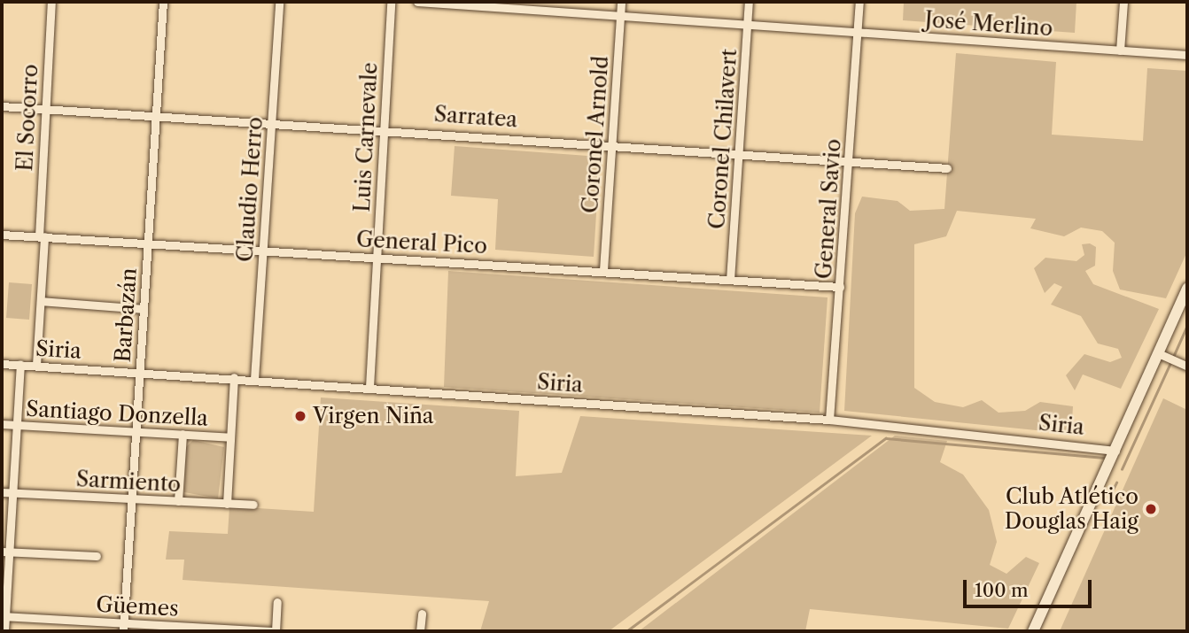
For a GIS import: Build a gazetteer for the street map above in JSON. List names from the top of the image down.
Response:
{
  "streets": {
    "street": [
      "José Merlino",
      "Sarratea",
      "El Socorro",
      "Coronel Arnold",
      "Luis Carnevale",
      "Coronel Chilavert",
      "Claudio Herro",
      "General Savio",
      "General Pico",
      "Barbazán",
      "Siria",
      "Santiago Donzella",
      "Sarmiento",
      "Güemes"
    ]
  },
  "crossings": [
    ["José Merlino", "Coronel Arnold"],
    ["José Merlino", "Coronel Chilavert"],
    ["José Merlino", "General Savio"],
    ["Sarratea", "El Socorro"],
    ["Sarratea", "Coronel Arnold"],
    ["Sarratea", "Luis Carnevale"],
    ["Sarratea", "Coronel Chilavert"],
    ["Sarratea", "Claudio Herro"],
    ["Sarratea", "General Savio"],
    ["Sarratea", "Barbazán"],
    ["El Socorro", "General Pico"],
    ["El Socorro", "Siria"],
    ["Coronel Arnold", "General Pico"],
    ["Luis Carnevale", "General Pico"],
    ["Luis Carnevale", "Siria"],
    ["Coronel Chilavert", "General Pico"],
    ["Claudio Herro", "General Pico"],
    ["Claudio Herro", "Siria"],
    ["General Savio", "General Pico"],
    ["General Savio", "Siria"],
    ["General Pico", "Barbazán"],
    ["Barbazán", "Siria"],
    ["Barbazán", "Santiago Donzella"],
    ["Barbazán", "Sarmiento"],
    ["Barbazán", "Güemes"]
  ],
  "places": ["Virgen Niña", "Club Atlético Douglas Haig"],
  "scale_bar": "100 m"
}
